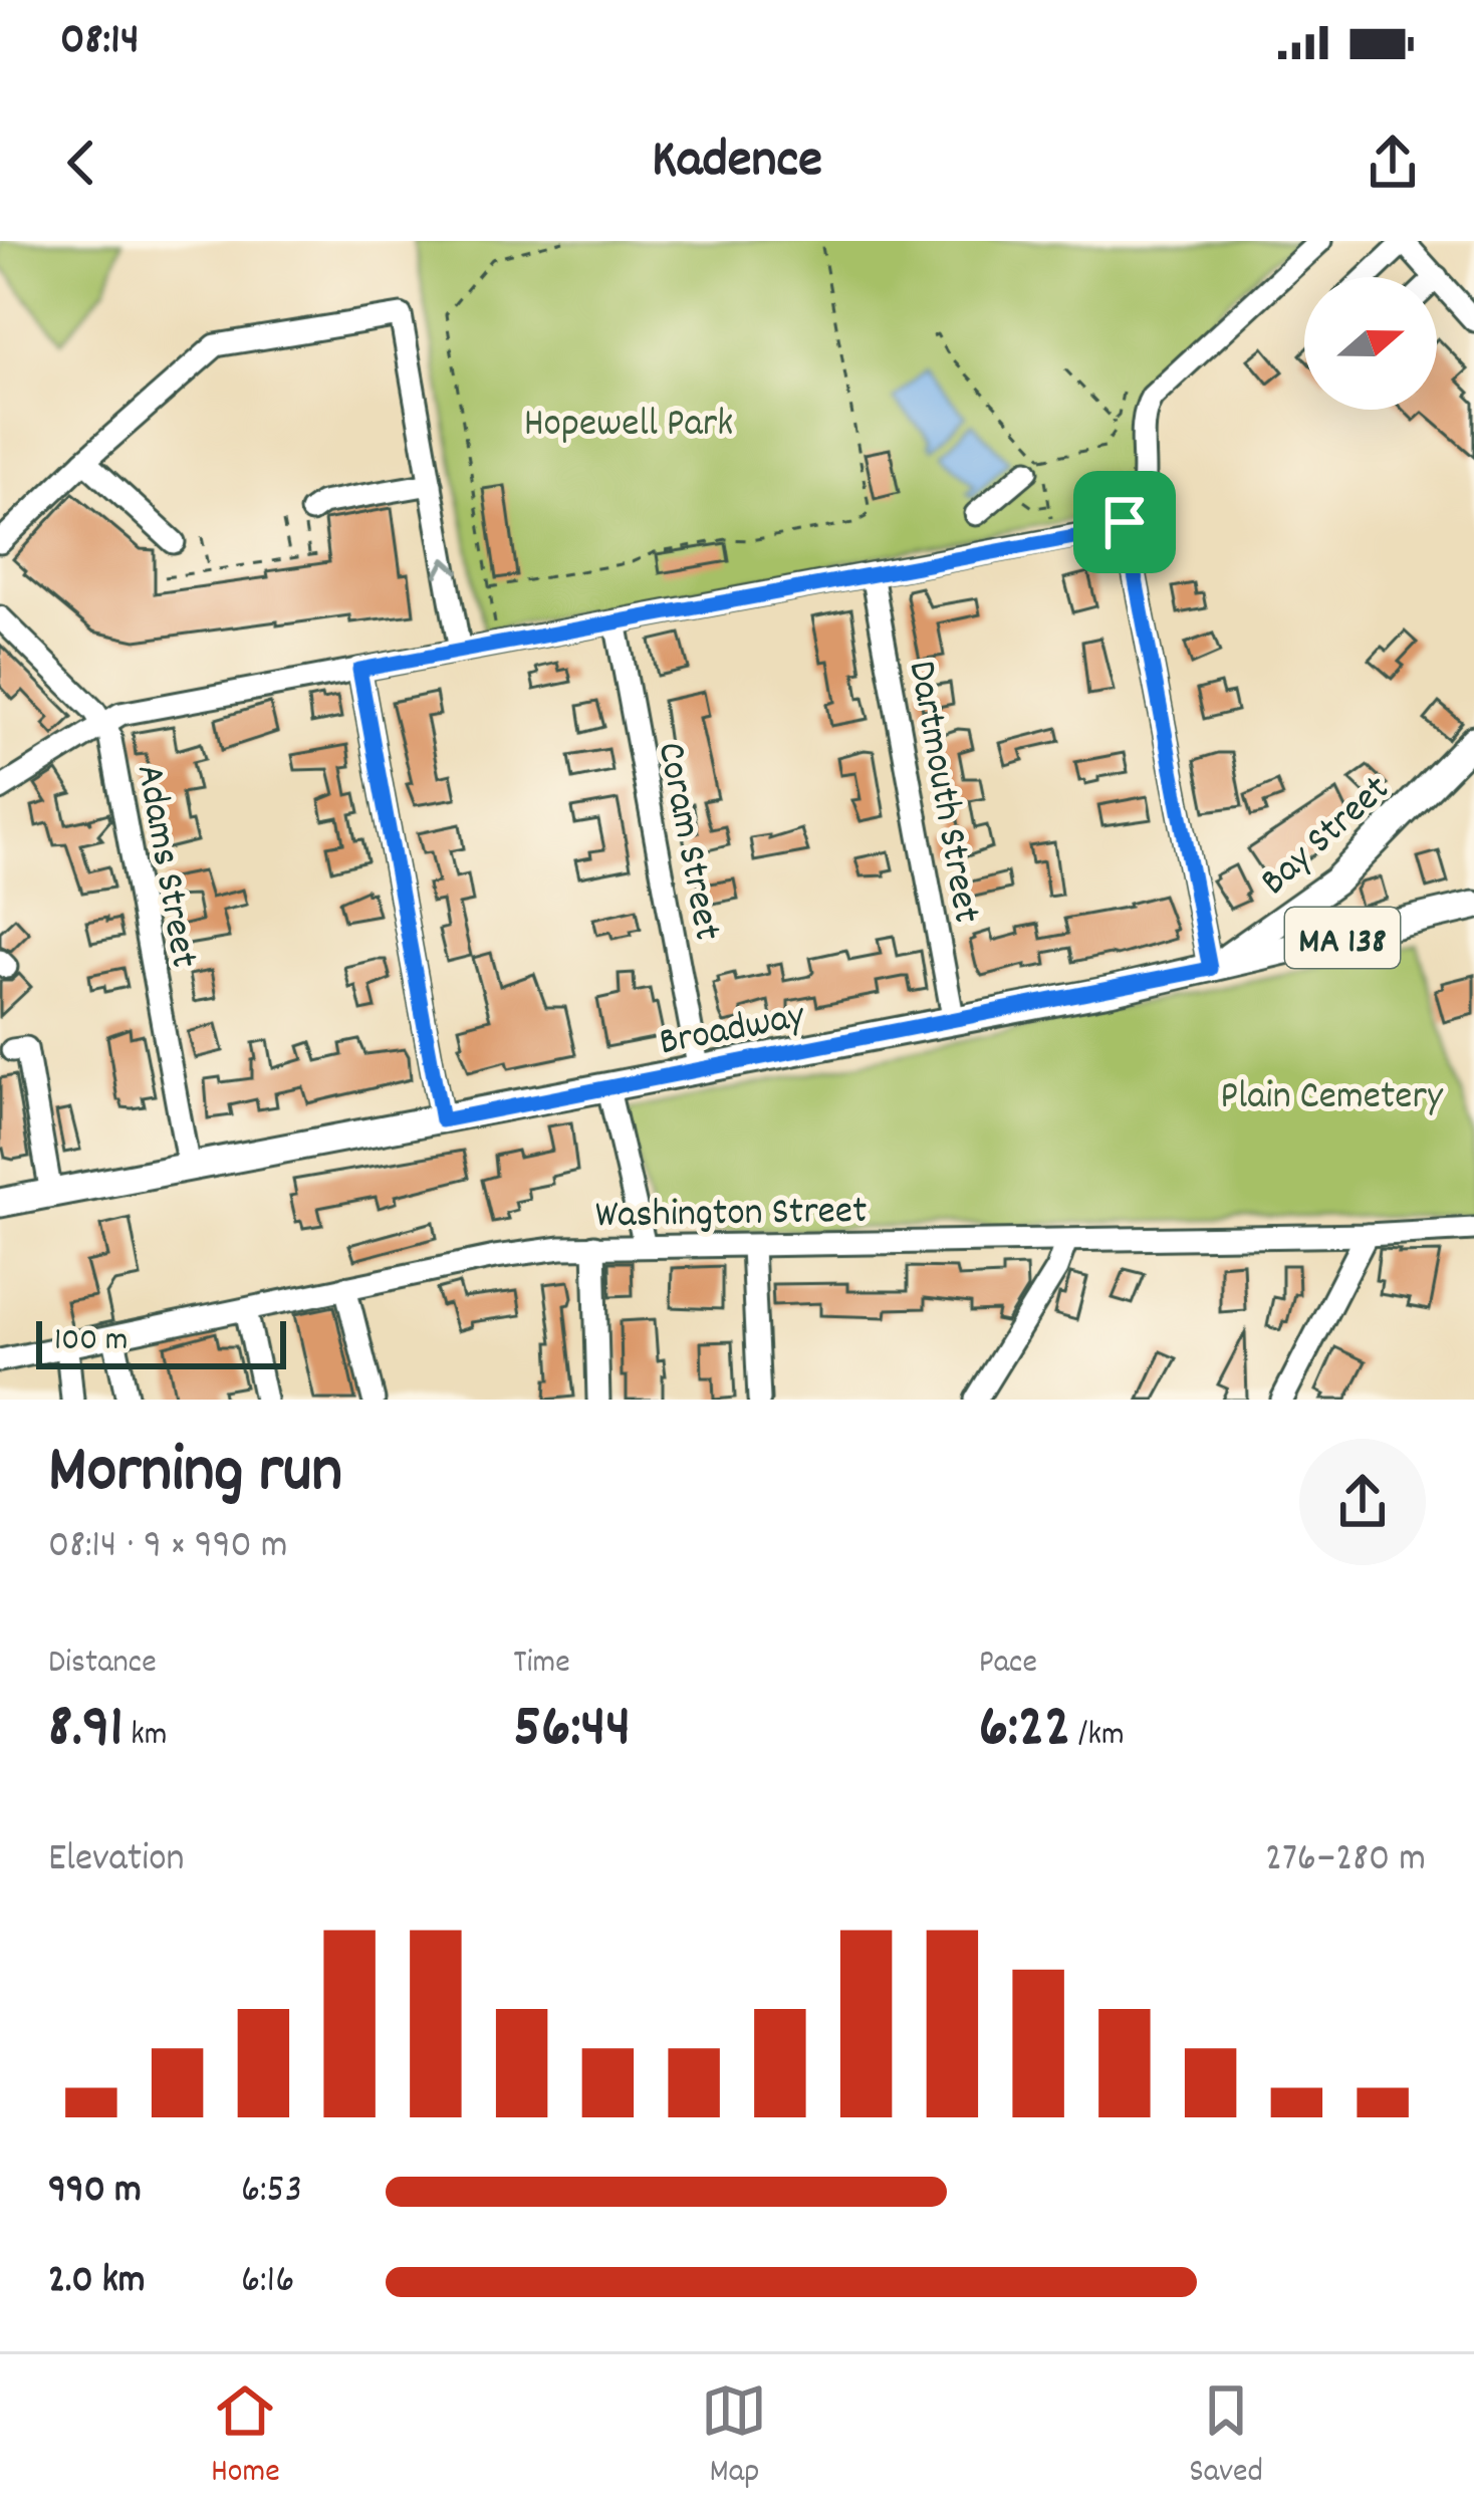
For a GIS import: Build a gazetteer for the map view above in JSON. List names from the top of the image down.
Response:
{
  "streets": {
    "main road": ["Bay Street", "MA 138", "Broadway"],
    "street": [
      "Dartmouth Street",
      "Coram Street",
      "Adams Street",
      "Washington Street"
    ]
  },
  "crossings": [
    ["Dartmouth Street", "Broadway"],
    ["Bay Street", "Broadway"],
    ["Coram Street", "Broadway"],
    ["Adams Street", "Broadway"]
  ],
  "parks": ["Hopewell Park", "Plain Cemetery"],
  "scale_bar": "100 m",
  "north": "right",
  "page": {
    "status": "08:14",
    "header": "Kadence",
    "scale": "100 m",
    "heading": ["Morning run", "08:14 · 9 × 990 m"],
    "stats": [
      ["Distance", "8.91 km"],
      ["Time", "56:44"],
      ["Pace", "6:22 /km"]
    ],
    "chart": ["Elevation", "276–280 m"],
    "list": [
      {
        "name": "990 m",
        "note": "6:53"
      },
      {
        "name": "2.0 km",
        "note": "6:16"
      }
    ],
    "tabs": ["Home", "Map", "Saved"]
  }
}
